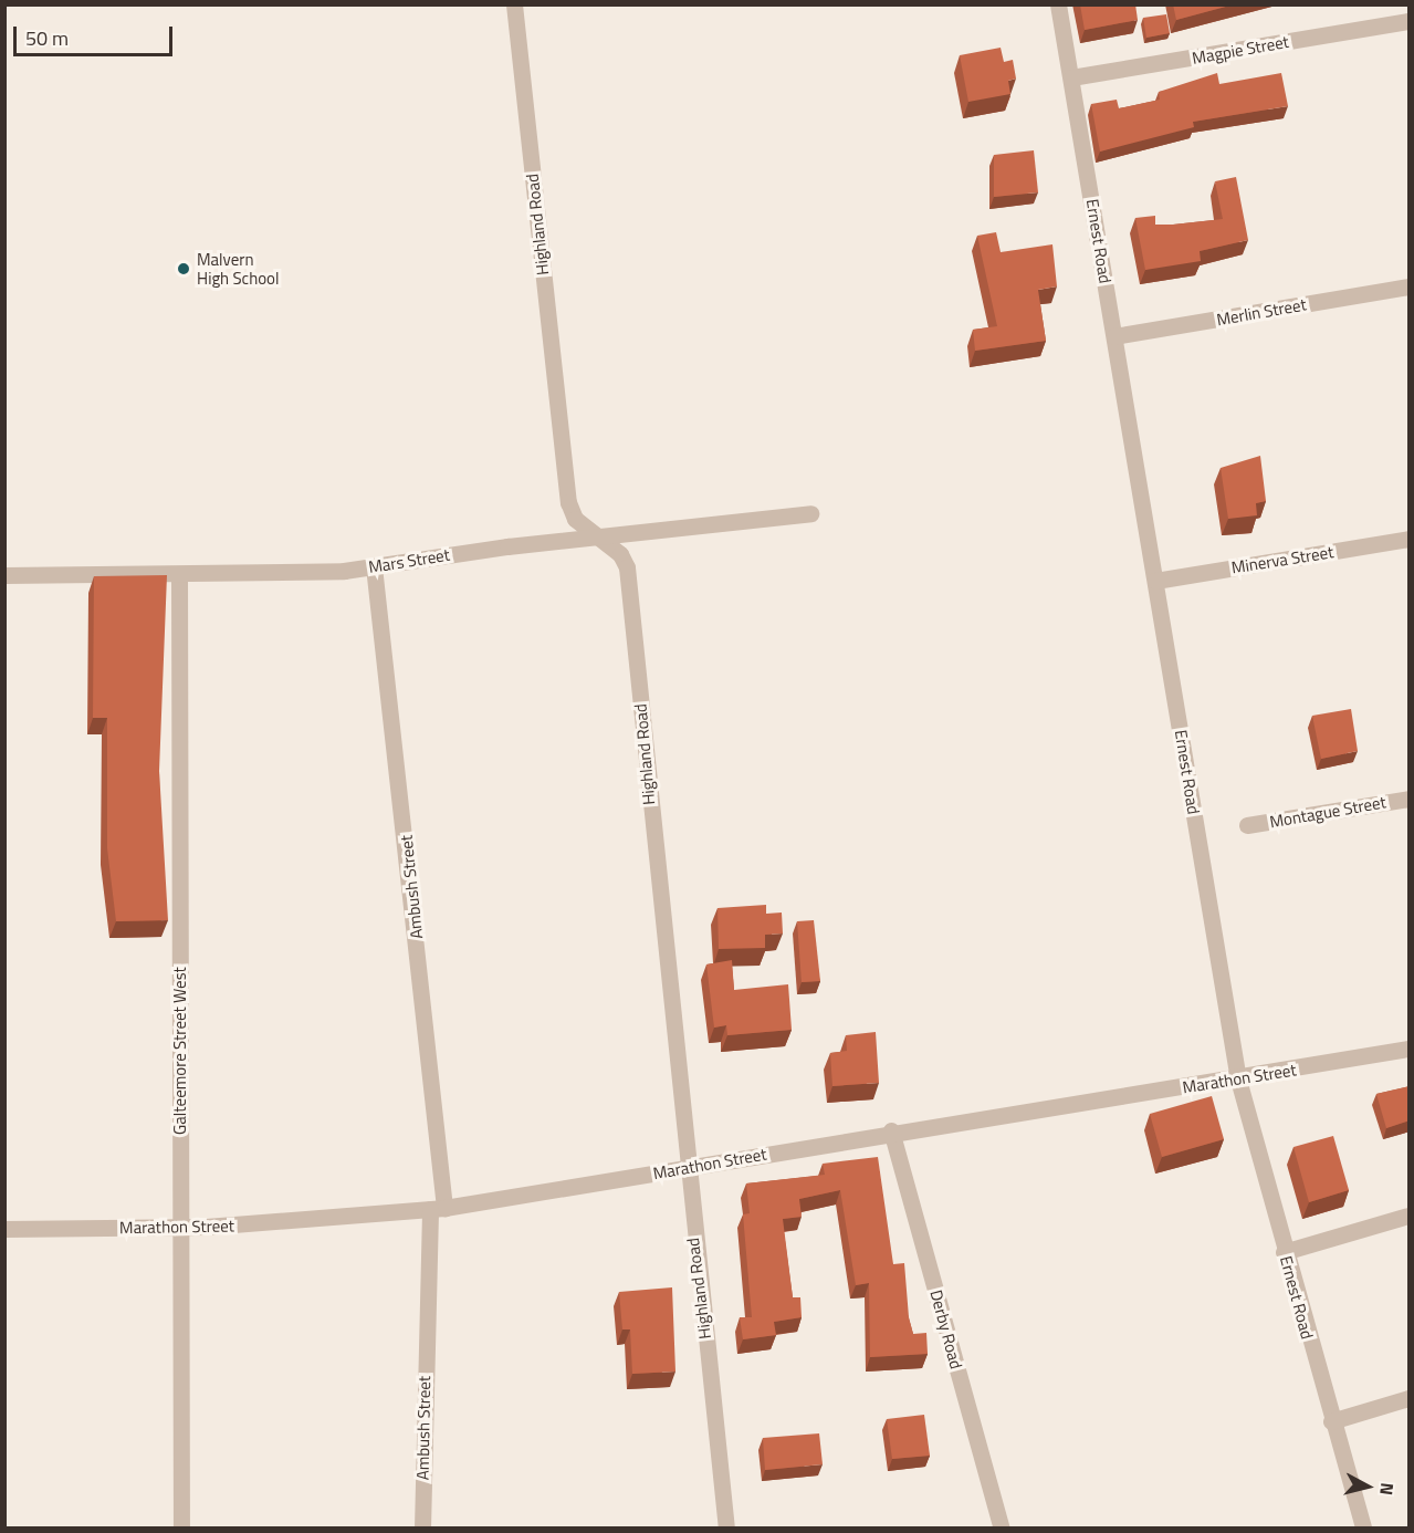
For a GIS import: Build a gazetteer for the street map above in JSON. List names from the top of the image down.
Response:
{
  "streets": {
    "street": [
      "Magpie Street",
      "Highland Road",
      "Ernest Road",
      "Merlin Street",
      "Minerva Street",
      "Mars Street",
      "Montague Street",
      "Ambush Street",
      "Galteemore Street West",
      "Marathon Street",
      "Derby Road"
    ]
  },
  "crossings": [
    ["Magpie Street", "Ernest Road"],
    ["Highland Road", "Mars Street"],
    ["Highland Road", "Marathon Street"],
    ["Ernest Road", "Merlin Street"],
    ["Ernest Road", "Minerva Street"],
    ["Ernest Road", "Marathon Street"],
    ["Mars Street", "Ambush Street"],
    ["Mars Street", "Galteemore Street West"],
    ["Ambush Street", "Marathon Street"],
    ["Galteemore Street West", "Marathon Street"],
    ["Marathon Street", "Derby Road"]
  ],
  "places": ["Malvern High School"],
  "scale_bar": "50 m",
  "north": "right"
}
